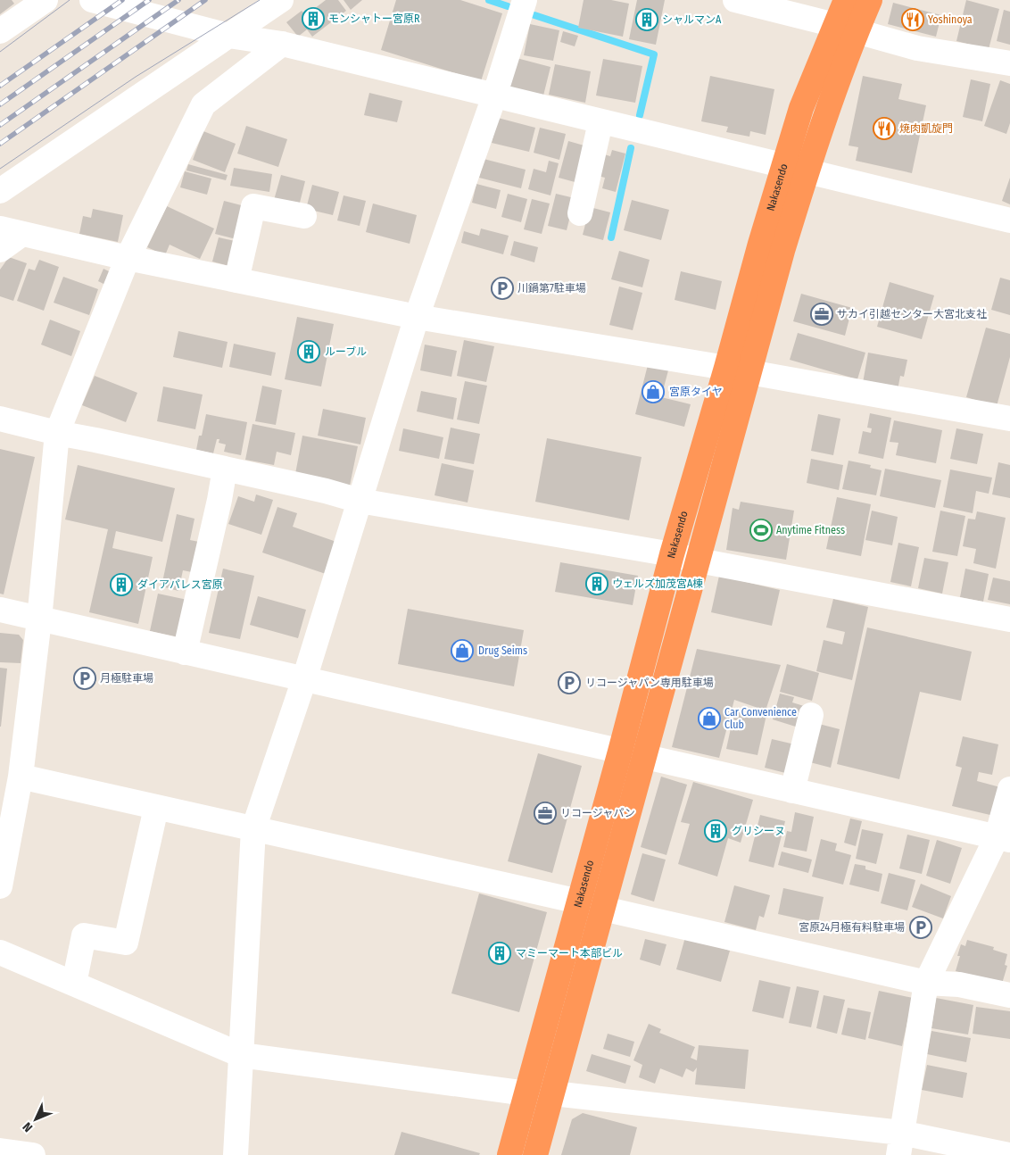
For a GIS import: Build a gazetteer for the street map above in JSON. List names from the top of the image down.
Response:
{
  "streets": {
    "highway": ["Nakasendo"]
  },
  "places": {
    "building": [
      "モンシャトー宮原R",
      "シャルマンA",
      "ルーブル",
      "ウェルズ加茂宮A棟",
      "ダイアパレス宮原",
      "グリシーヌ",
      "マミーマート本部ビル"
    ],
    "restaurant": ["Yoshinoya", "焼肉凱旋門"],
    "parking": [
      "川鍋第7駐車場",
      "月極駐車場",
      "リコージャパン専用駐車場",
      "宮原24月極有料駐車場"
    ],
    "office": ["サカイ引越センター大宮北支社", "リコージャパン"],
    "shop": ["宮原タイヤ", "Drug Seims", "Car Convenience Club"],
    "sports": ["Anytime Fitness"]
  },
  "north": "bottom left"
}
